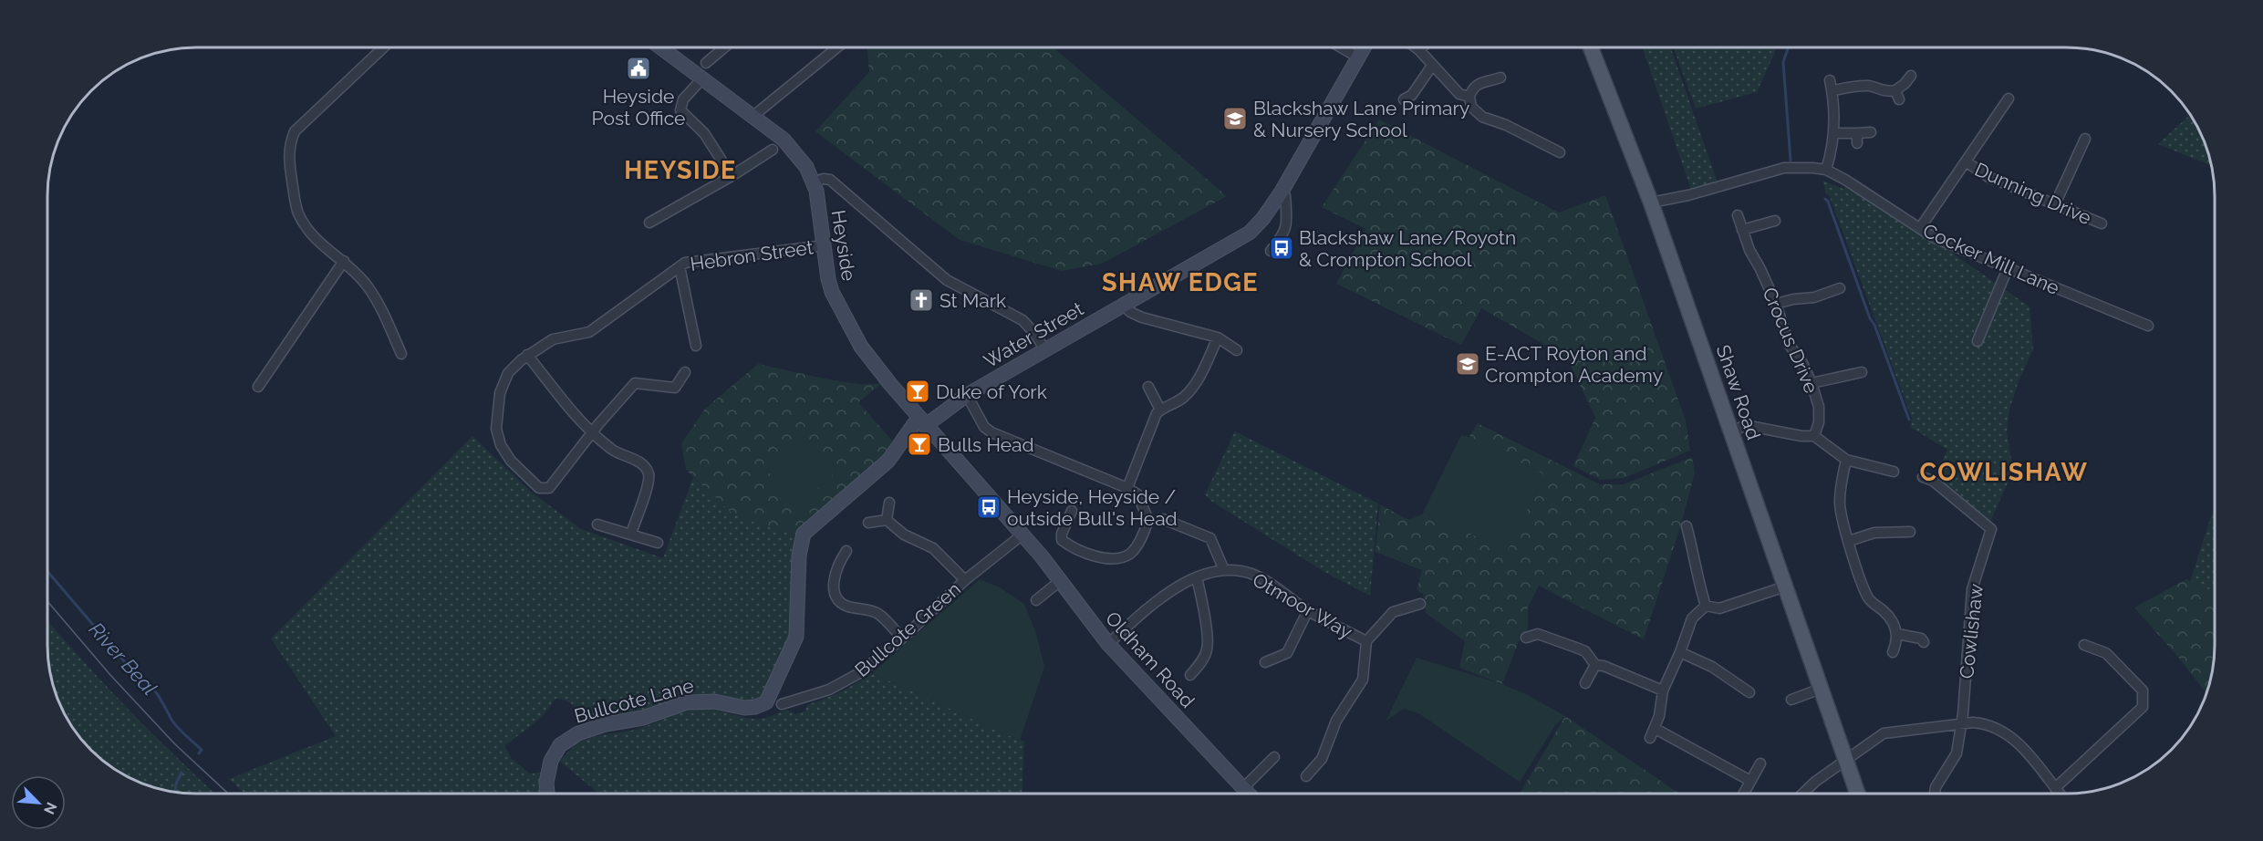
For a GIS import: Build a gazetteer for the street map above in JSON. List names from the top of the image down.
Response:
{
  "streets": {
    "main road": ["Shaw Road"],
    "street": [
      "Dunning Drive",
      "Heyside",
      "Hebron Street",
      "Cocker Mill Lane",
      "Water Street",
      "Crocus Drive",
      "Otmoor Way",
      "Bullcote Green",
      "Cowlishaw",
      "Oldham Road",
      "Bullcote Lane"
    ]
  },
  "crossings": [
    ["Heyside", "Hebron Street"],
    ["Heyside", "Water Street"],
    ["Heyside", "Bullcote Green"],
    ["Heyside", "Oldham Road"],
    ["Heyside", "Bullcote Lane"],
    ["Cocker Mill Lane", "Shaw Road"],
    ["Water Street", "Bullcote Lane"],
    ["Otmoor Way", "Oldham Road"],
    ["Bullcote Green", "Oldham Road"]
  ],
  "districts": ["HEYSIDE", "SHAW EDGE", "COWLISHAW"],
  "water": ["River Beal"],
  "places": {
    "public building": ["Heyside Post Office"],
    "school or university": ["Blackshaw Lane Primary & Nursery School", "E-ACT Royton and Crompton Academy"],
    "bus stop": ["Blackshaw Lane/Royotn & Crompton School", "Heyside, Heyside / outside Bull's Head"],
    "church": ["St Mark"],
    "bar": ["Duke of York", "Bulls Head"]
  },
  "north": "bottom right"
}
